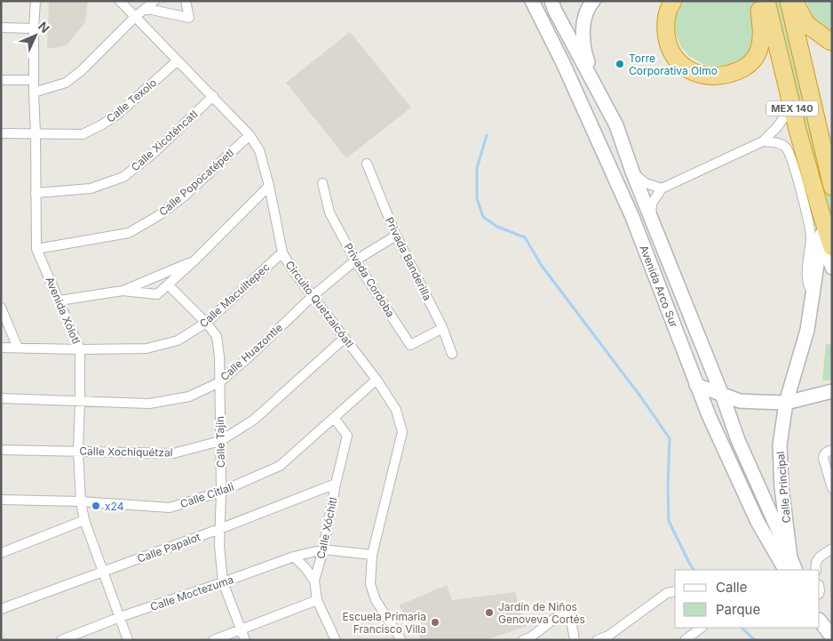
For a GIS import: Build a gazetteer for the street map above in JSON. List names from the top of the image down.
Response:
{
  "streets": {
    "highway": ["MEX 140"],
    "main road": ["Avenida Arco Sur", "Calle Principal"],
    "street": [
      "Calle Texolo",
      "Calle Xicoténcatl",
      "Calle Popocatépetl",
      "Privada Banderilla",
      "Privada Cordoba",
      "Calle Macuiltepec",
      "Circuito Quetzalcóatl",
      "Avenida Xólotl",
      "Calle Huazontle",
      "Calle Tajín",
      "Calle Xochiquétzal",
      "Calle Citlali",
      "Calle Xóchitl",
      "Calle Papalot",
      "Calle Moctezuma"
    ]
  },
  "crossings": [
    ["Calle Texolo", "Circuito Quetzalcóatl"],
    ["Calle Texolo", "Avenida Xólotl"],
    ["MEX 140", "Calle Principal"],
    ["Calle Xicoténcatl", "Circuito Quetzalcóatl"],
    ["Calle Xicoténcatl", "Avenida Xólotl"],
    ["Calle Popocatépetl", "Circuito Quetzalcóatl"],
    ["Calle Popocatépetl", "Avenida Xólotl"],
    ["Privada Banderilla", "Privada Cordoba"],
    ["Privada Banderilla", "Calle Huazontle"],
    ["Privada Cordoba", "Calle Huazontle"],
    ["Avenida Arco Sur", "Calle Principal"],
    ["Calle Macuiltepec", "Circuito Quetzalcóatl"],
    ["Calle Macuiltepec", "Avenida Xólotl"],
    ["Calle Macuiltepec", "Calle Tajín"],
    ["Circuito Quetzalcóatl", "Calle Huazontle"],
    ["Circuito Quetzalcóatl", "Calle Xochiquétzal"],
    ["Circuito Quetzalcóatl", "Calle Citlali"],
    ["Circuito Quetzalcóatl", "Calle Moctezuma"],
    ["Avenida Xólotl", "Calle Huazontle"],
    ["Avenida Xólotl", "Calle Xochiquétzal"],
    ["Avenida Xólotl", "Calle Citlali"],
    ["Avenida Xólotl", "Calle Papalot"],
    ["Avenida Xólotl", "Calle Moctezuma"],
    ["Calle Huazontle", "Calle Tajín"],
    ["Calle Tajín", "Calle Xochiquétzal"],
    ["Calle Tajín", "Calle Citlali"],
    ["Calle Tajín", "Calle Papalot"],
    ["Calle Tajín", "Calle Moctezuma"],
    ["Calle Citlali", "Calle Xóchitl"],
    ["Calle Xóchitl", "Calle Papalot"],
    ["Calle Xóchitl", "Calle Moctezuma"]
  ],
  "places": [
    "Torre Corporativa Olmo",
    "x24",
    "Jardín de Niños Genoveva Cortés",
    "Escuela Primaria Francisco Villa"
  ],
  "legend": ["Calle", "Parque"],
  "north": "top right"
}
